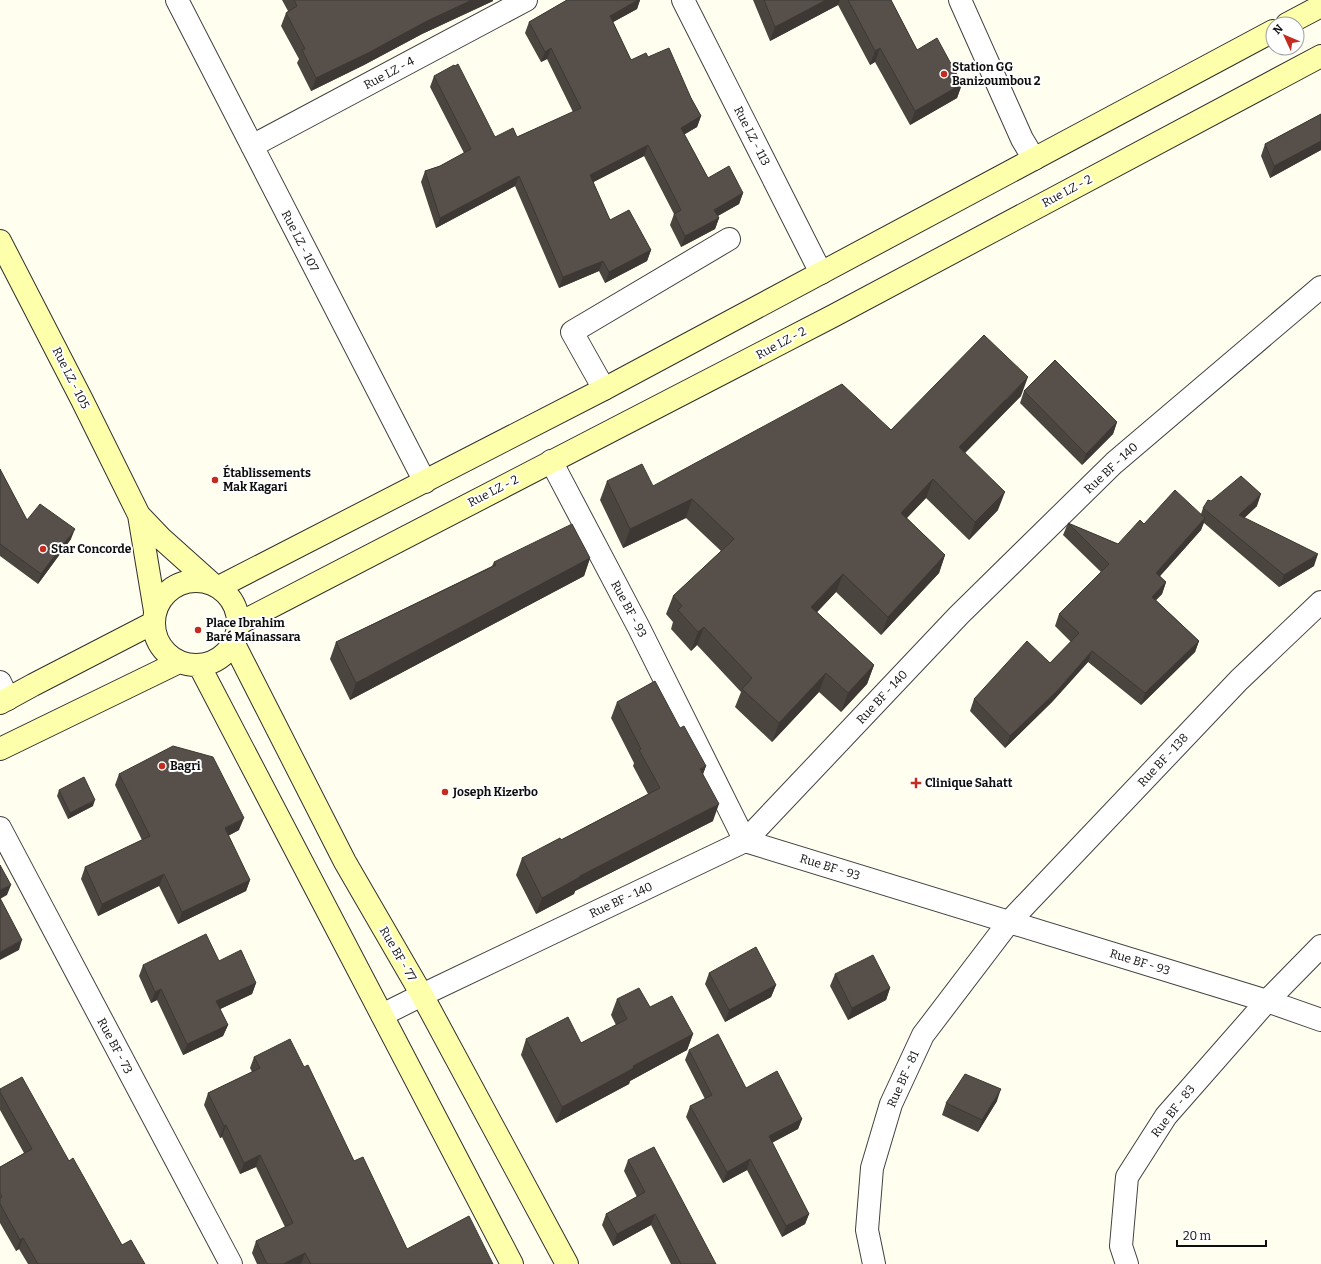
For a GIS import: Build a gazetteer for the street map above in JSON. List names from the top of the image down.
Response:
{
  "streets": {
    "main road": ["Rue LZ - 2", "Rue LZ - 105", "Rue BF - 77"],
    "street": [
      "Rue LZ - 4",
      "Rue LZ - 113",
      "Rue LZ - 107",
      "Rue BF - 140",
      "Rue BF - 93",
      "Rue BF - 138",
      "Rue BF - 73",
      "Rue BF - 81",
      "Rue BF - 83"
    ]
  },
  "crossings": [
    ["Rue LZ - 4", "Rue LZ - 107"],
    ["Rue LZ - 2", "Rue LZ - 105"],
    ["Rue LZ - 2", "Rue BF - 93"],
    ["Rue LZ - 2", "Rue BF - 77"],
    ["Rue LZ - 105", "Rue BF - 77"],
    ["Rue BF - 140", "Rue BF - 93"],
    ["Rue BF - 140", "Rue BF - 77"],
    ["Rue BF - 93", "Rue BF - 138"],
    ["Rue BF - 93", "Rue BF - 81"],
    ["Rue BF - 93", "Rue BF - 83"],
    ["Rue BF - 138", "Rue BF - 81"]
  ],
  "places": {
    "other": [
      "Station GG Banizoumbou 2",
      "Établissements Mak Kagari",
      "Star Concorde",
      "Place Ibrahim Baré Mainassara",
      "Bagri",
      "Joseph Kizerbo"
    ],
    "health": ["Clinique Sahatt"]
  },
  "scale_bar": "20 m",
  "north": "top left"
}
